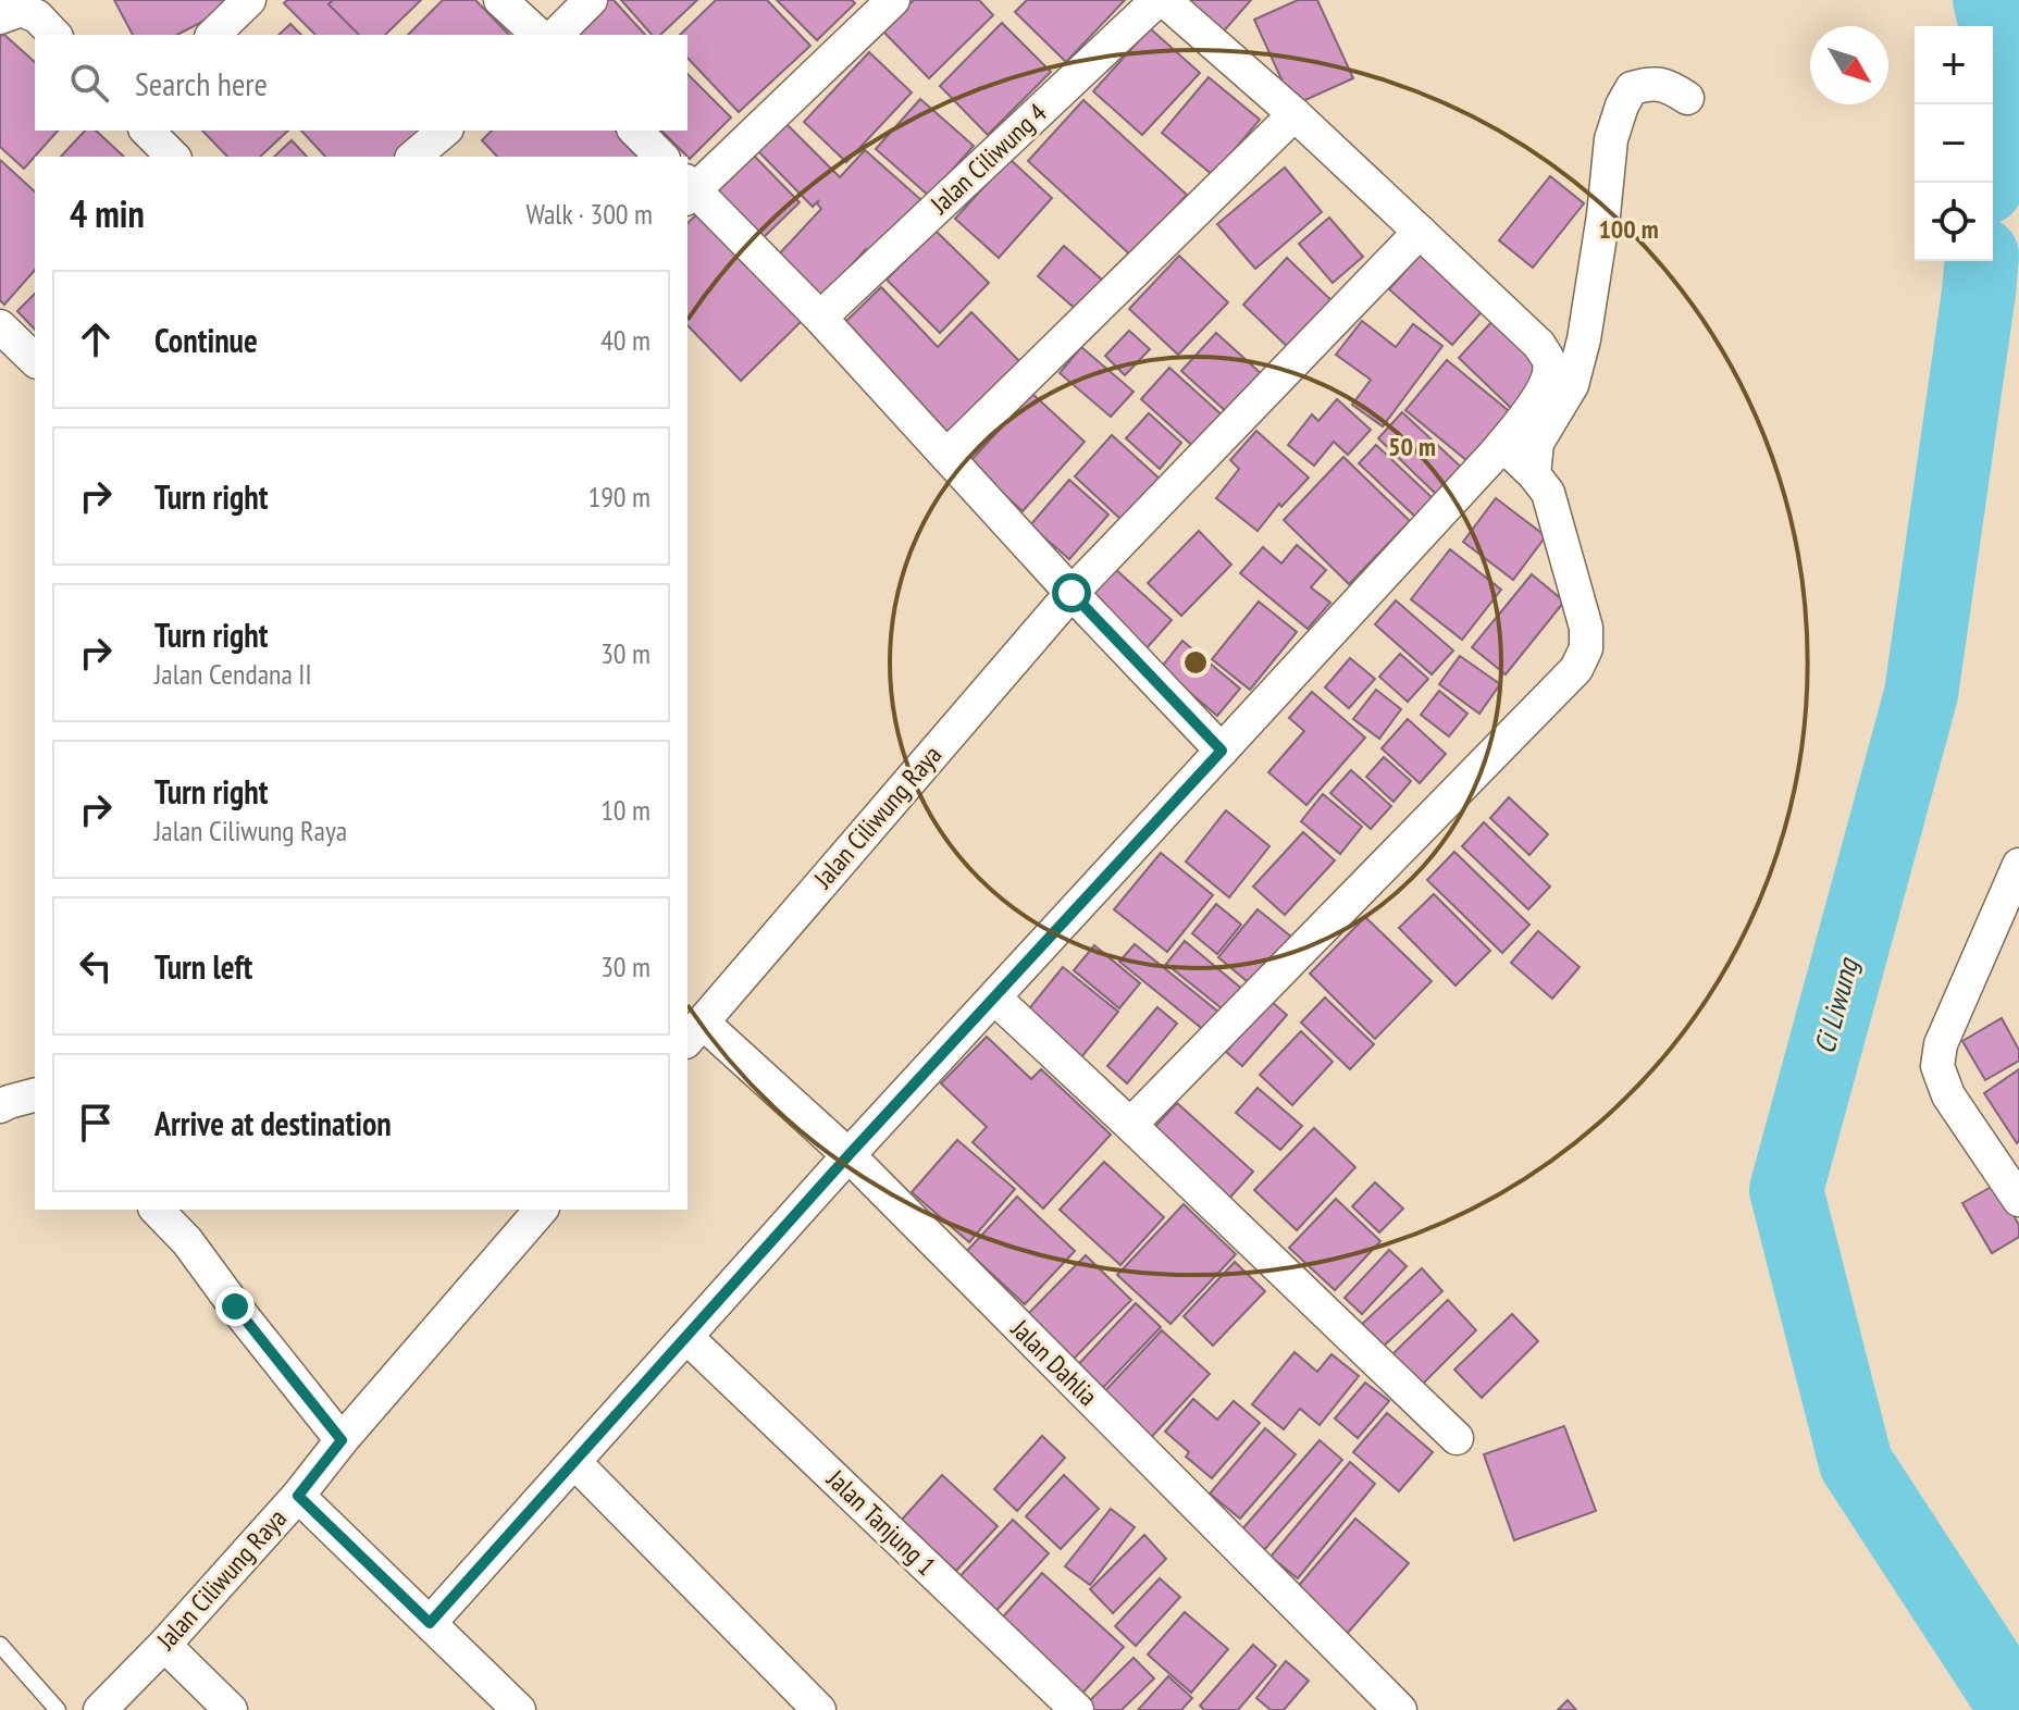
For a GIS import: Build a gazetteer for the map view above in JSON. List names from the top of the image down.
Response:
{
  "streets": {
    "street": [
      "Jalan Ciliwung 4",
      "Jalan Ciliwung Raya",
      "Jalan Dahlia",
      "Jalan Tanjung 1"
    ]
  },
  "crossings": [
    ["Jalan Ciliwung Raya", "Jalan Dahlia"]
  ],
  "water": ["Ci Liwung"],
  "north": "bottom right",
  "page": {
    "map_buttons": ["+", "−"],
    "search": "Search here",
    "heading": ["4 min", "Walk · 300 m"],
    "list": [
      ["Continue", "40 m"],
      ["Turn right", "190 m"],
      ["Turn right", "Jalan Cendana II", "30 m"],
      ["Turn right", "Jalan Ciliwung Raya", "10 m"],
      ["Turn left", "30 m"],
      "Arrive at destination"
    ]
  },
  "rings": ["100 m", "50 m"]
}
